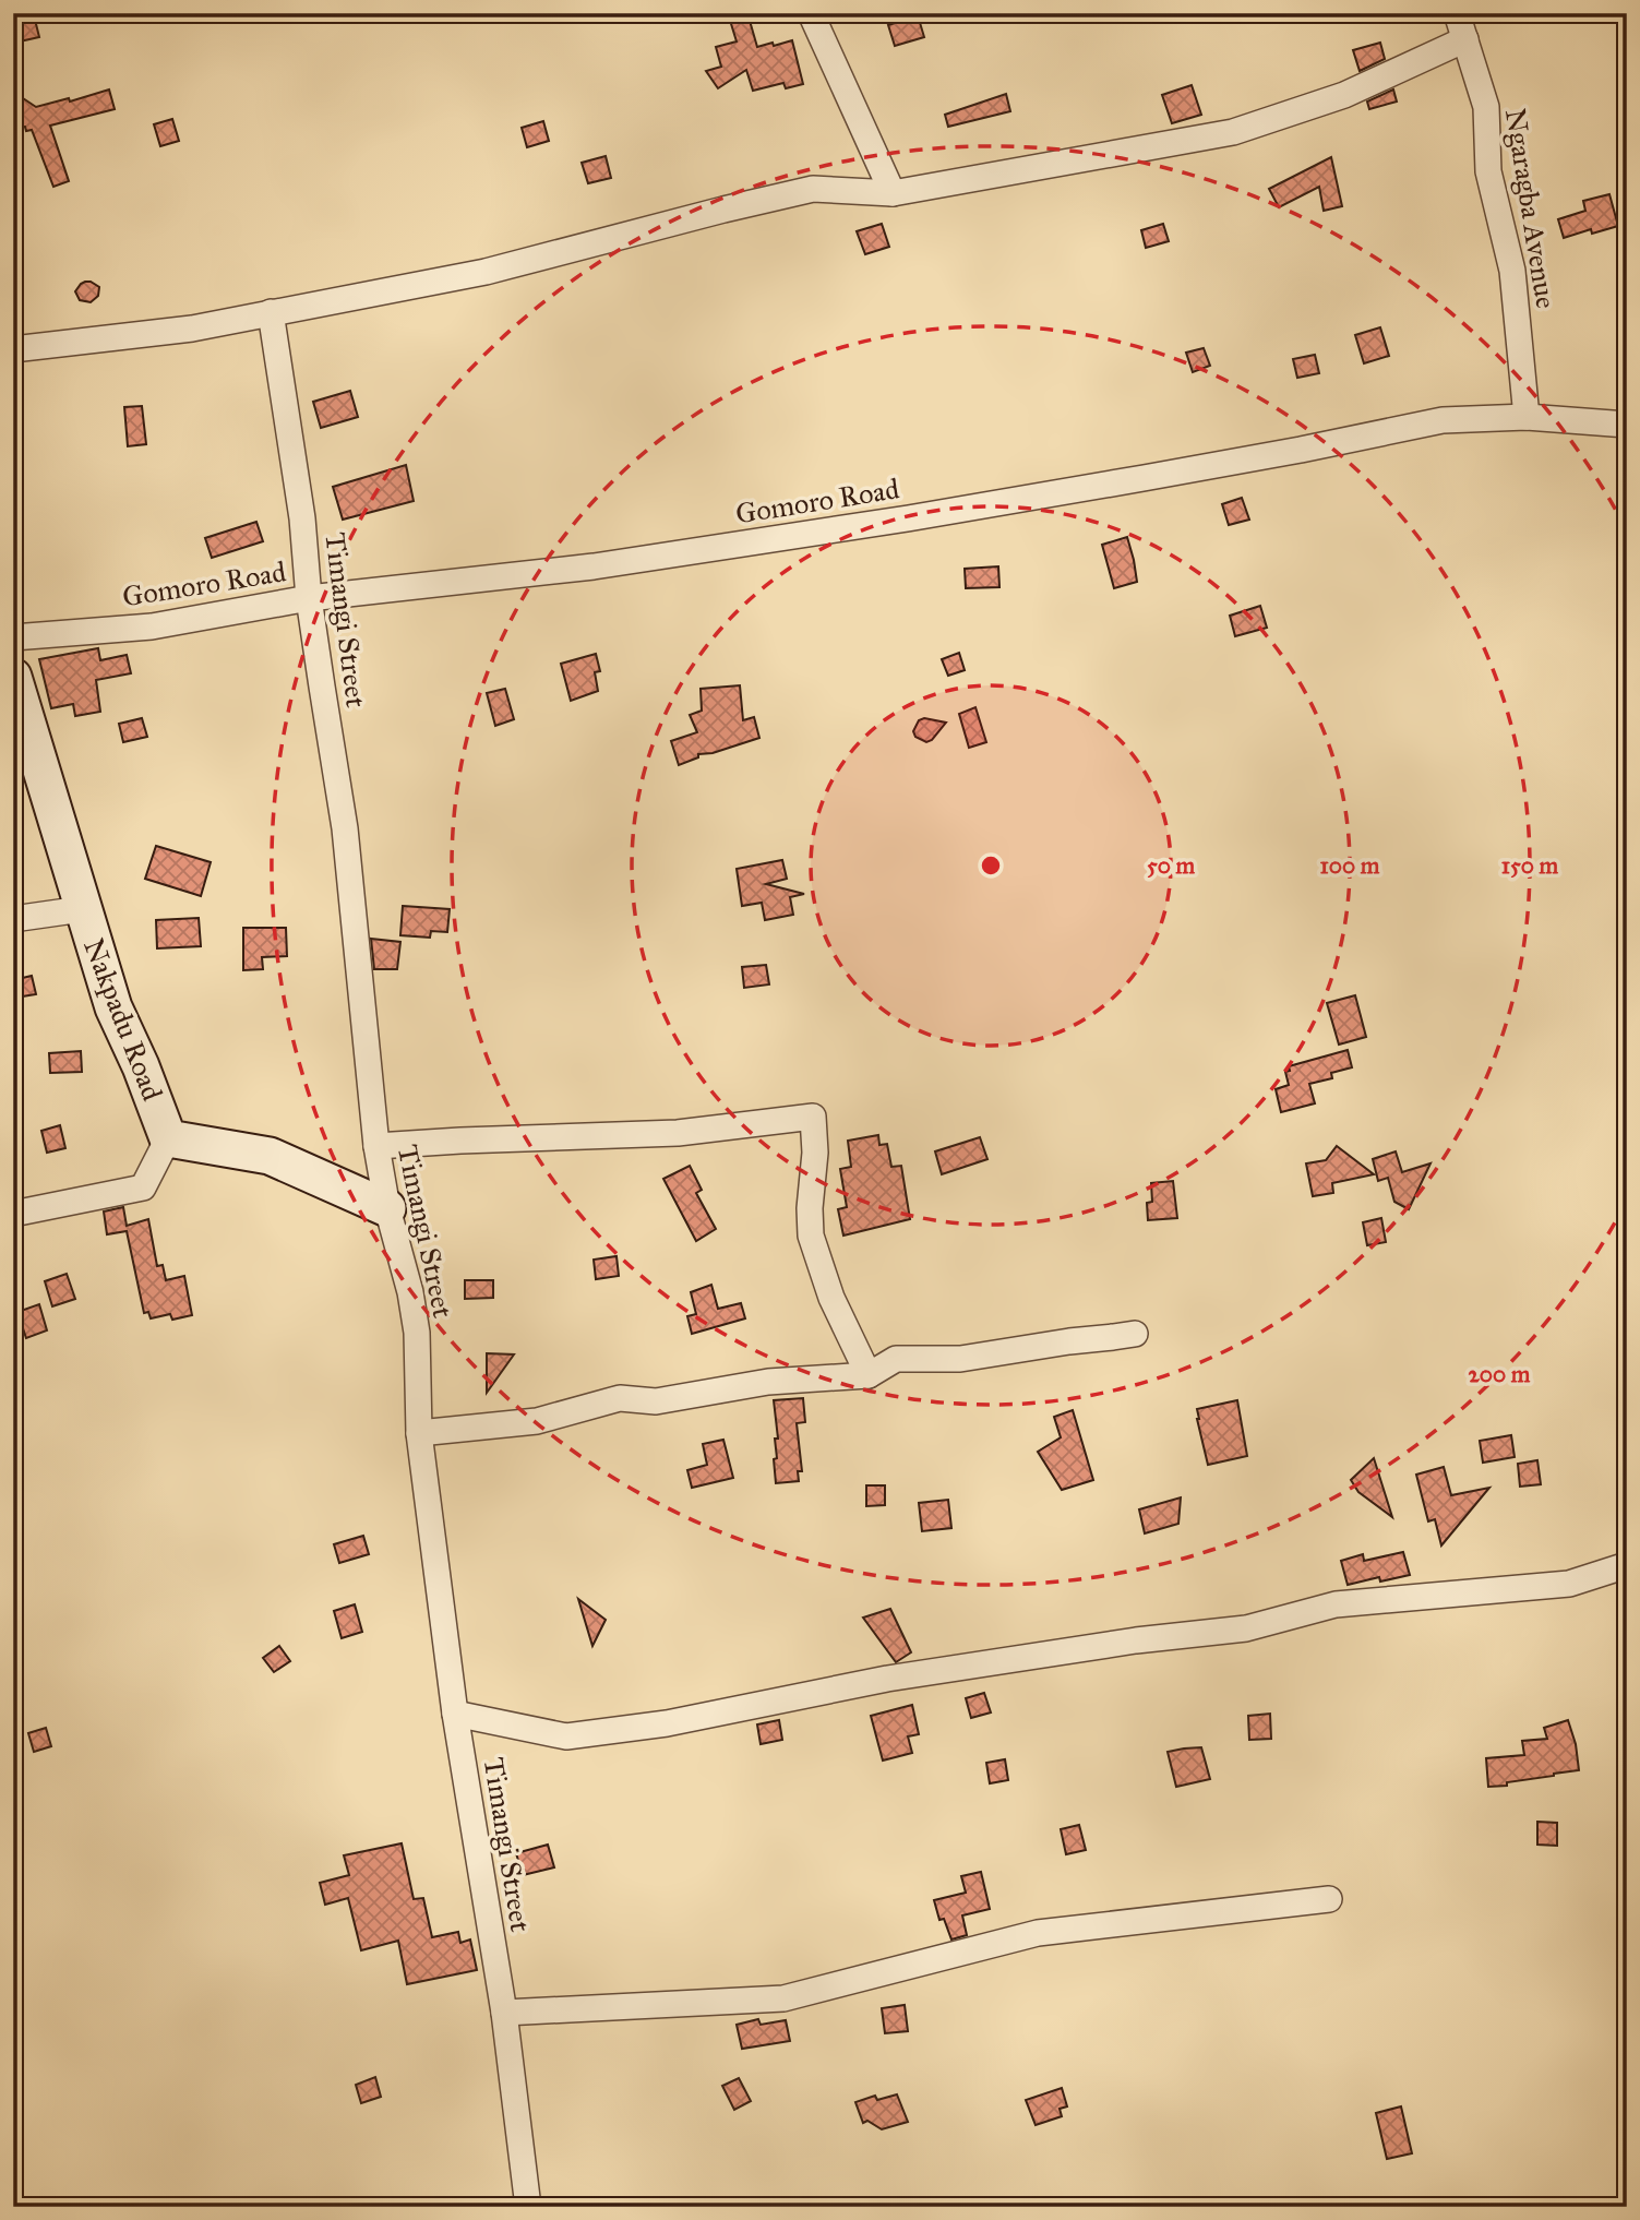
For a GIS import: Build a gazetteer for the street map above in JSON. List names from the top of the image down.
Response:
{
  "streets": {
    "street": [
      "Ngaragba Avenue",
      "Gomoro Road",
      "Timangi Street",
      "Nakpadu Road"
    ]
  },
  "crossings": [
    ["Ngaragba Avenue", "Gomoro Road"],
    ["Gomoro Road", "Timangi Street"],
    ["Timangi Street", "Nakpadu Road"]
  ],
  "rings": [
    "50 m",
    "100 m",
    "150 m",
    "200 m"
  ]
}
